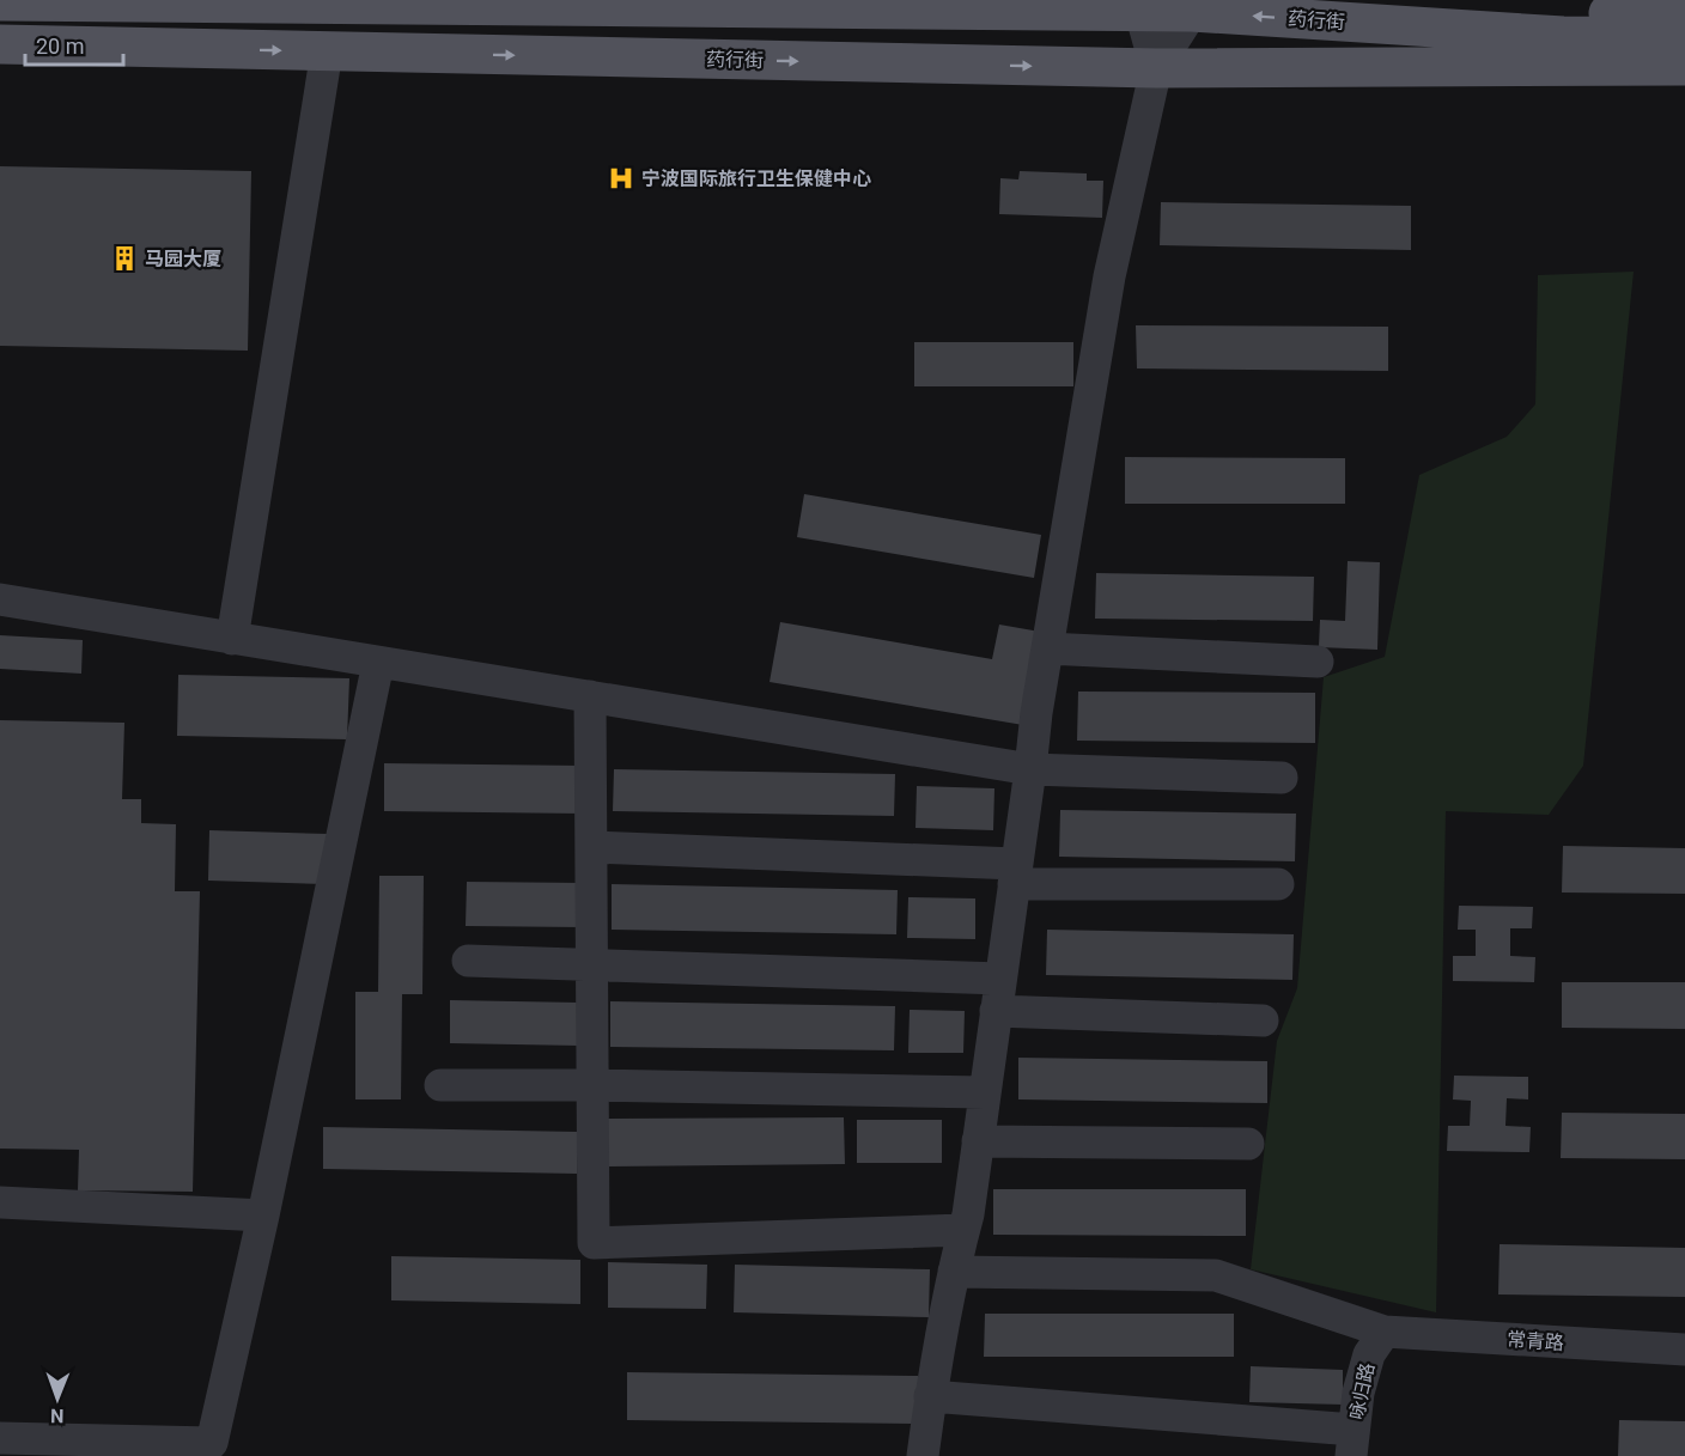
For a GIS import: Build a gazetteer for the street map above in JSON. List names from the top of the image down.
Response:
{
  "streets": {
    "main road": ["药行街"],
    "street": ["常青路", "咏归路"]
  },
  "crossings": [
    ["常青路", "咏归路"]
  ],
  "places": {
    "hospital": ["宁波国际旅行卫生保健中心"],
    "building": ["马园大厦"]
  },
  "scale_bar": "20 m",
  "north": "bottom"
}
